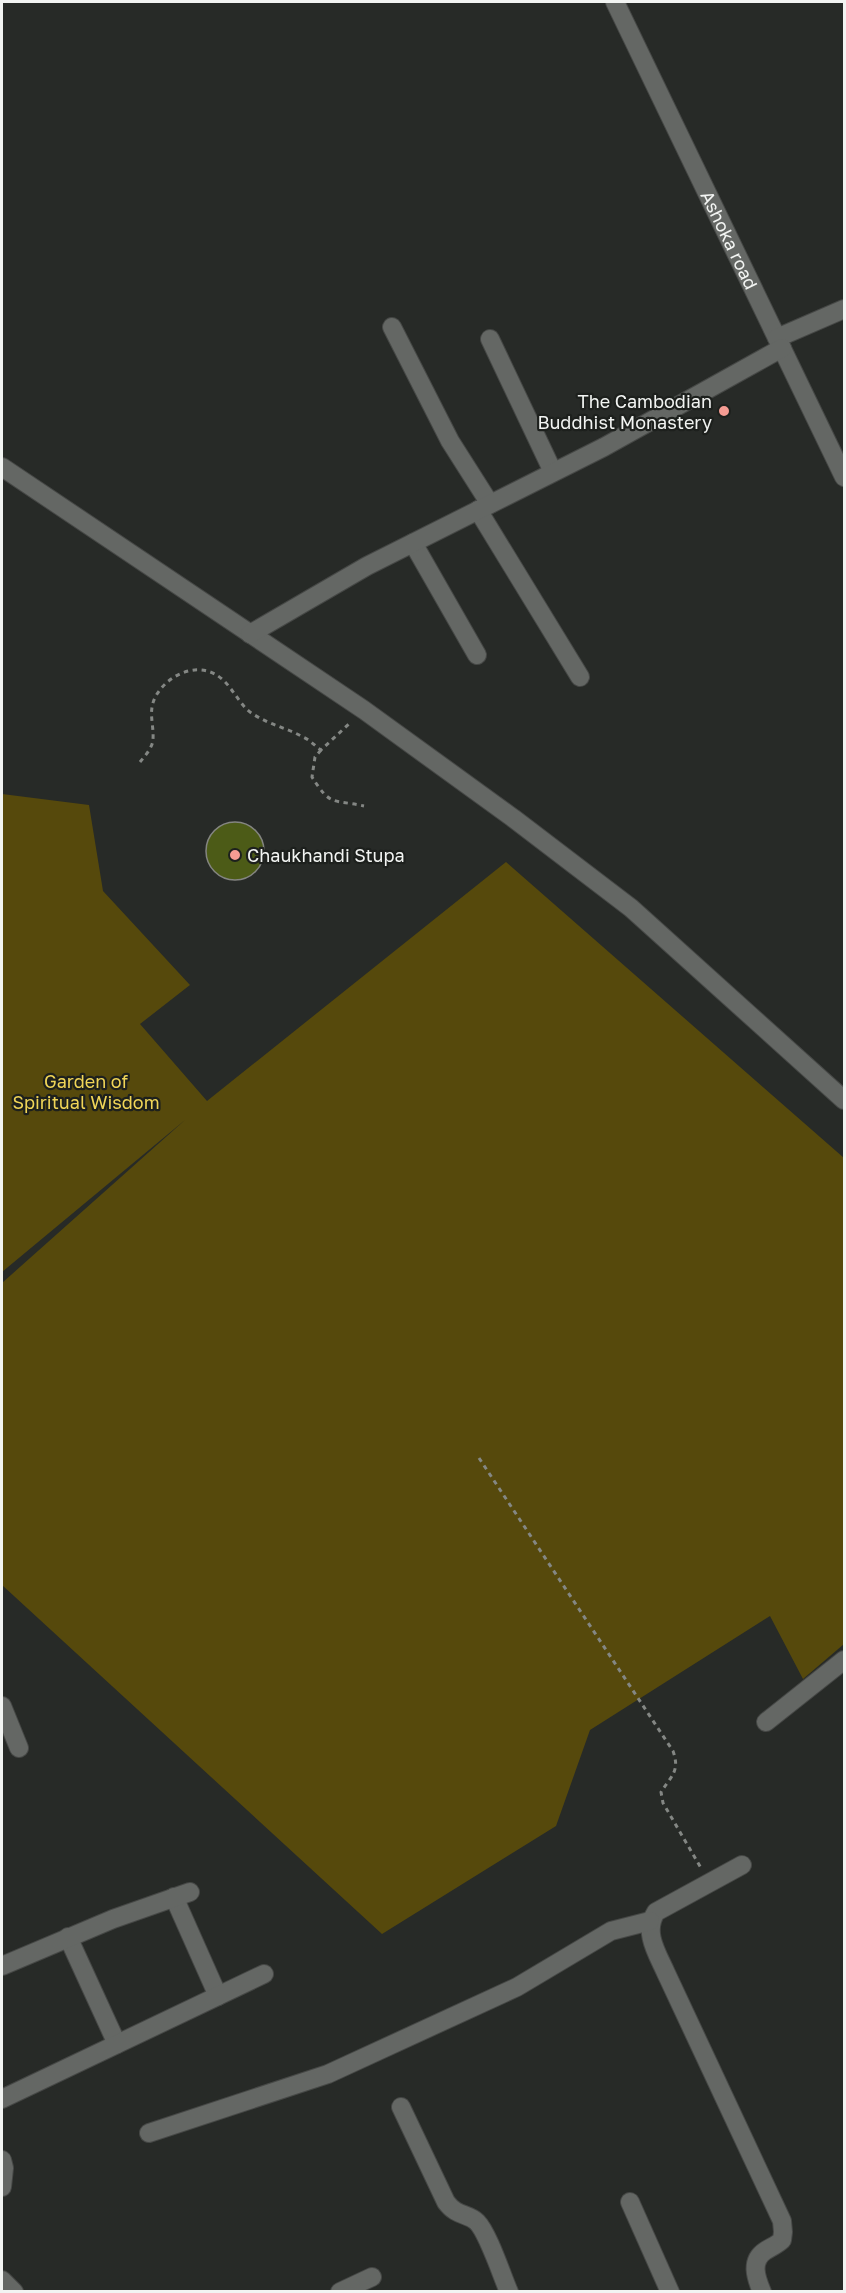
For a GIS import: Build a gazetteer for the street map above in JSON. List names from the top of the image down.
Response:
{
  "streets": {
    "street": ["Ashoka road"]
  },
  "parks": ["Garden of Spiritual Wisdom"],
  "places": ["The Cambodian Buddhist Monastery", "Chaukhandi Stupa"]
}
